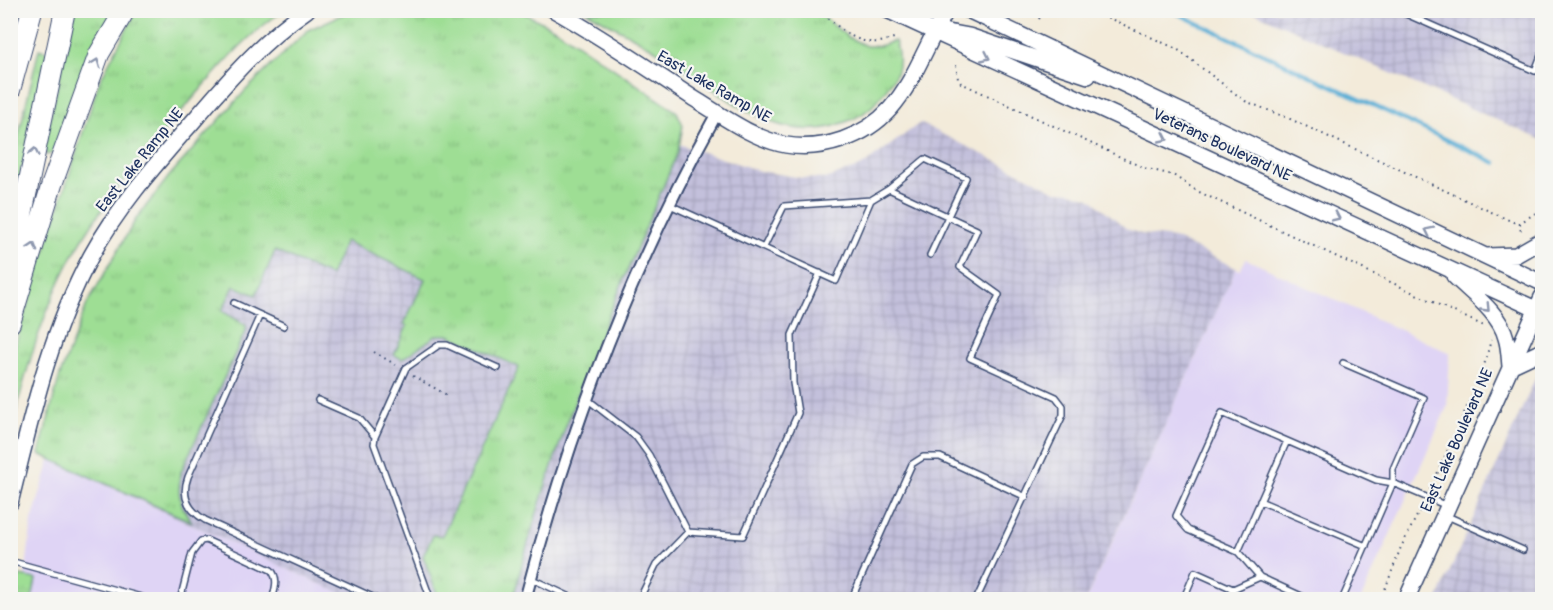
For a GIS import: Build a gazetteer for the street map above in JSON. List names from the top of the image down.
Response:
{
  "streets": {
    "main road": ["East Lake Ramp NE", "Veterans Boulevard NE", "East Lake Boulevard NE"]
  },
  "crossings": [
    ["East Lake Ramp NE", "Veterans Boulevard NE"],
    ["Veterans Boulevard NE", "East Lake Boulevard NE"]
  ]
}
